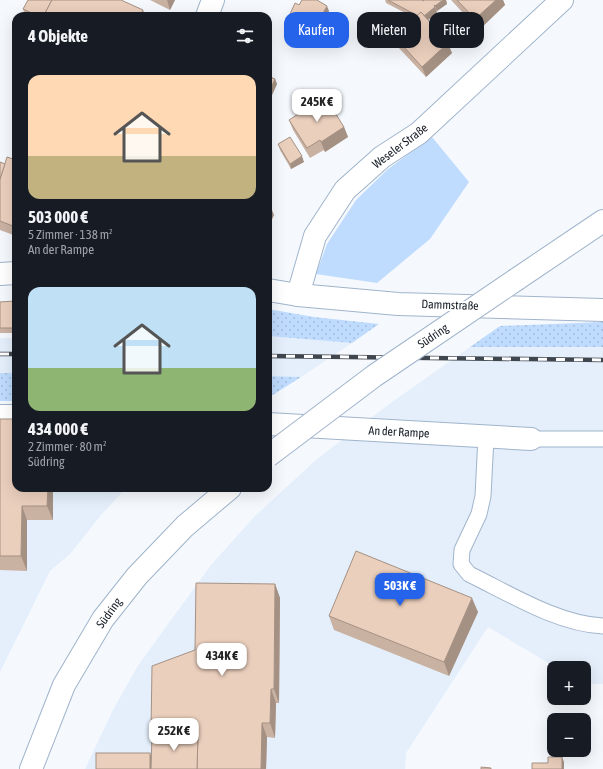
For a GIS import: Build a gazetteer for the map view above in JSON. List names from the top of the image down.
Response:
{
  "streets": {
    "street": [
      "Weseler Straße",
      "Dammstraße",
      "Südring",
      "An der Rampe"
    ]
  },
  "crossings": [
    ["Weseler Straße", "Dammstraße"]
  ],
  "page": {
    "chip": ["Kaufen", "Mieten", "Filter"],
    "heading": "4 Objekte",
    "list": [
      {
        "name": "503 000 €",
        "note": "5 Zimmer · 138 m² · An der Rampe"
      },
      {
        "name": "434 000 €",
        "note": "2 Zimmer · 80 m² · Südring"
      }
    ],
    "price": [
      "245K €",
      "503K €",
      "434K €",
      "252K €"
    ],
    "map_buttons": ["+", "−"]
  }
}
